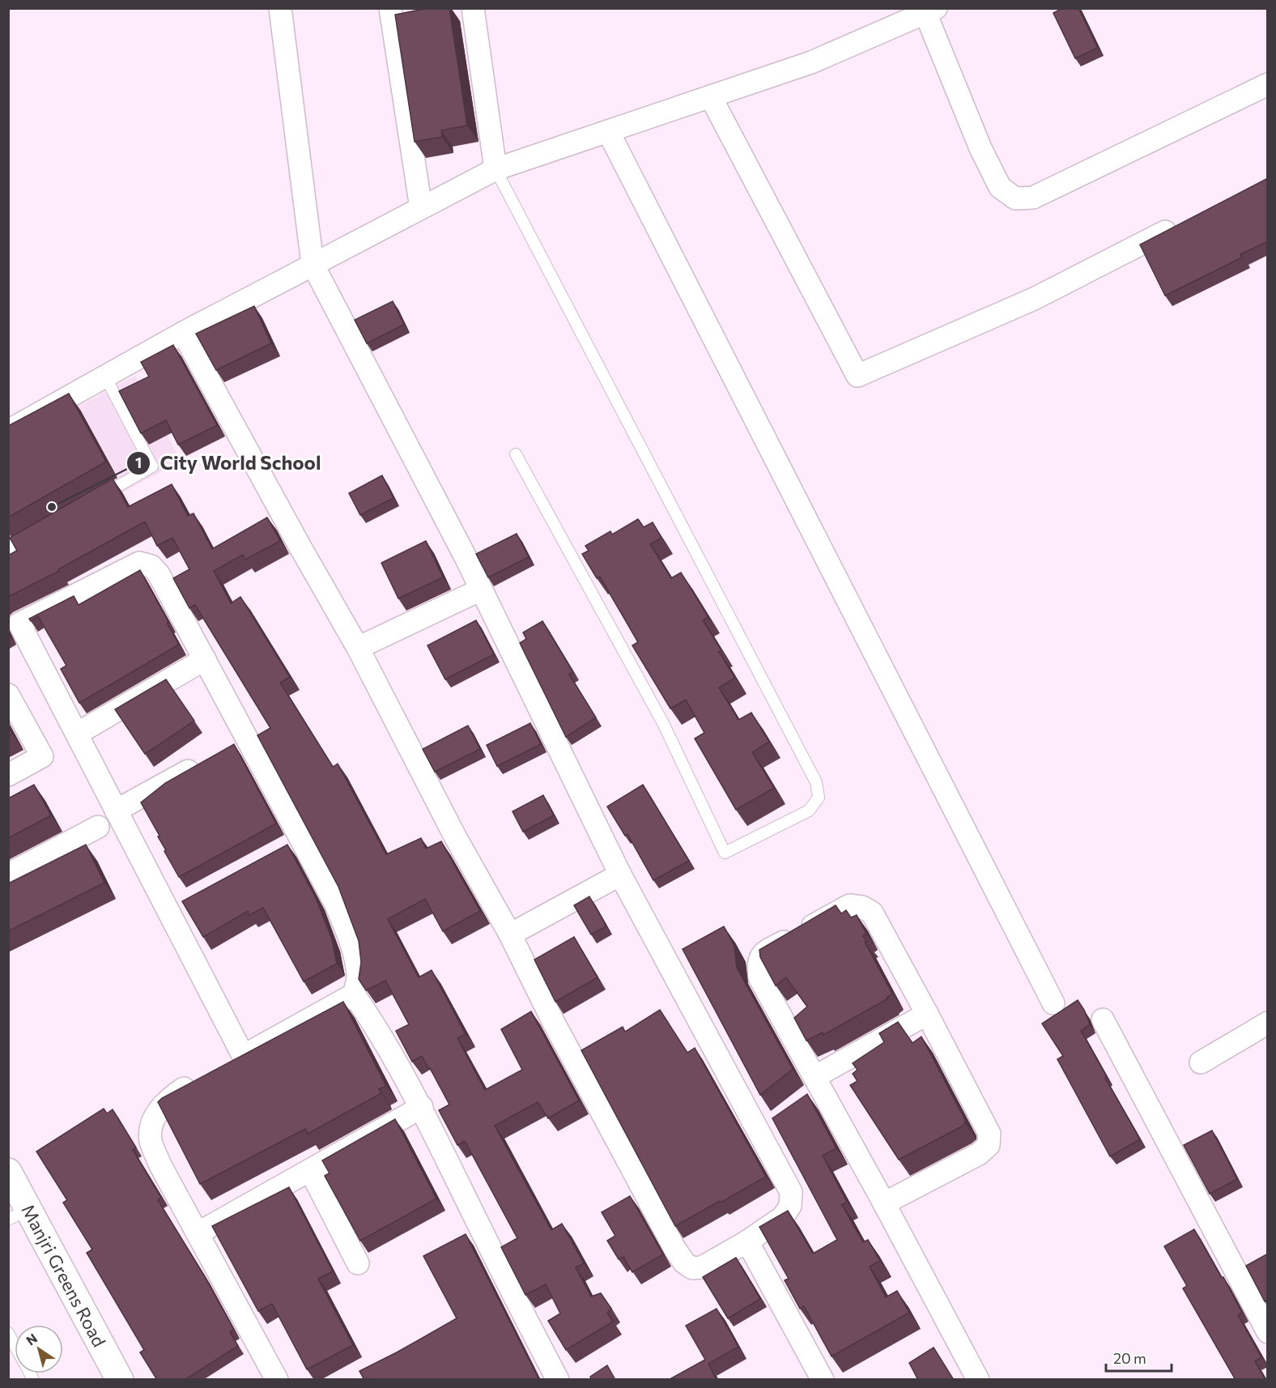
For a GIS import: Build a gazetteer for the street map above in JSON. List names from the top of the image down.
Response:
{
  "streets": {
    "street": ["Manjri Greens Road"]
  },
  "places": ["City World School"],
  "scale_bar": "20 m",
  "north": "top left"
}
